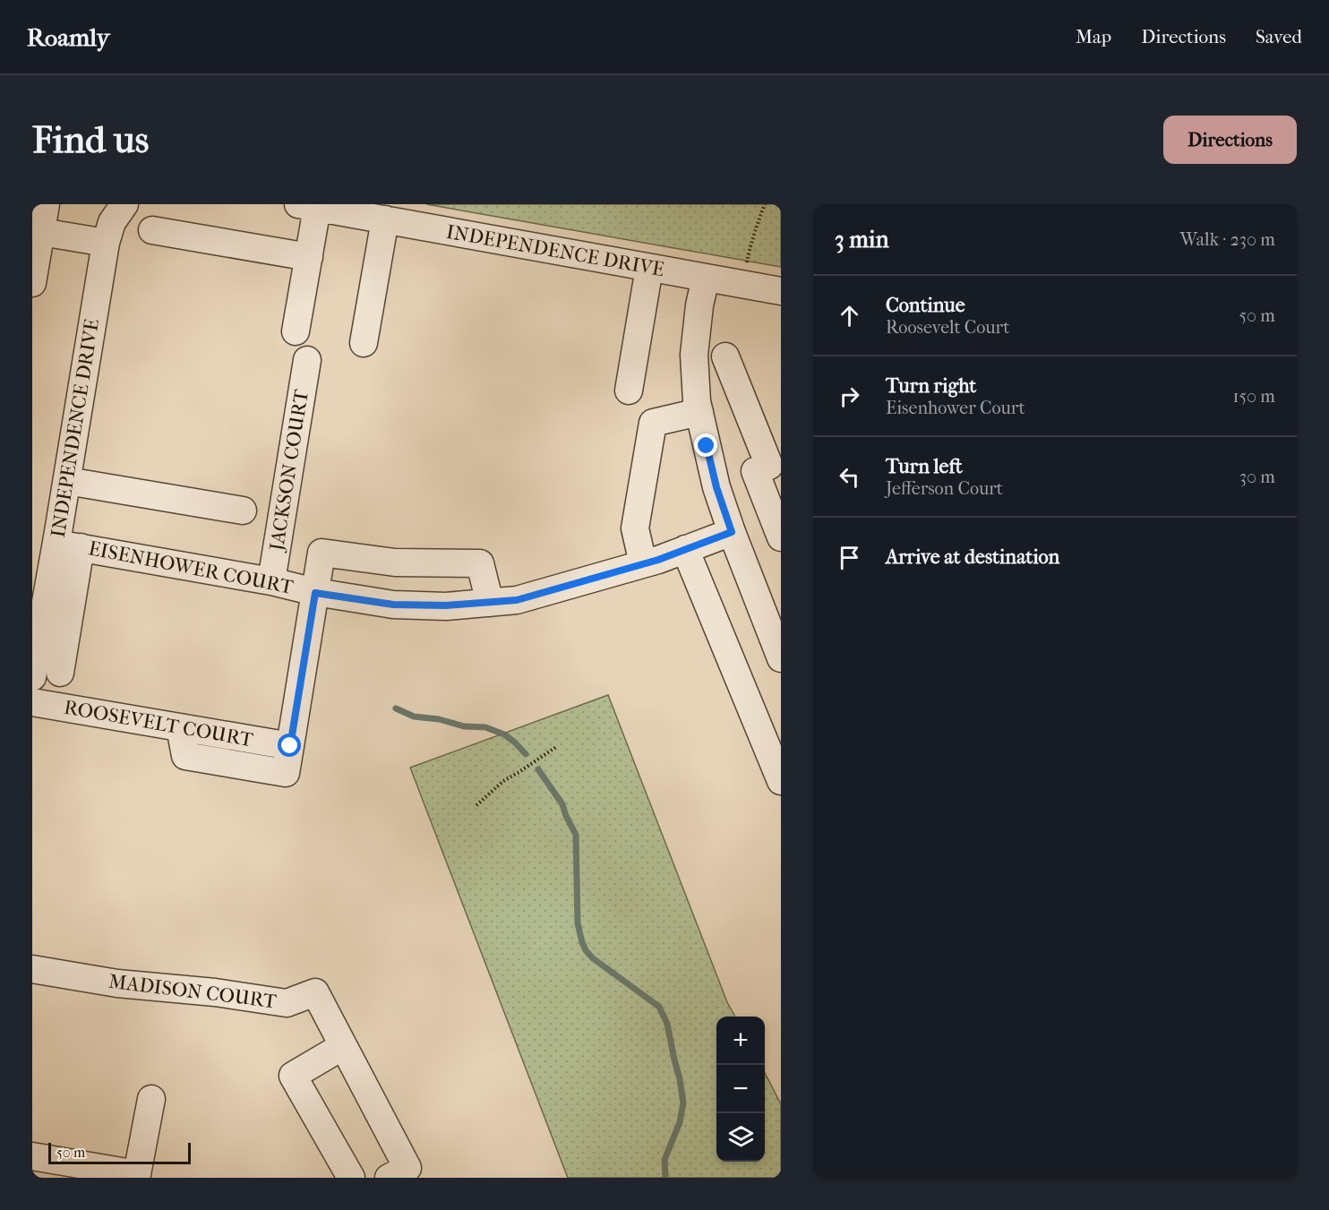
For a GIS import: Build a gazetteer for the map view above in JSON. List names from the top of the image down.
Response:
{
  "streets": {
    "street": [
      "INDEPENDENCE DRIVE",
      "JACKSON COURT",
      "EISENHOWER COURT",
      "ROOSEVELT COURT",
      "MADISON COURT"
    ]
  },
  "crossings": [
    ["INDEPENDENCE DRIVE", "EISENHOWER COURT"],
    ["JACKSON COURT", "EISENHOWER COURT"],
    ["EISENHOWER COURT", "ROOSEVELT COURT"]
  ],
  "scale_bar": "50 m",
  "page": {
    "header": "Roamly",
    "nav": ["Map", "Directions", "Saved"],
    "buttons": "Directions",
    "title": "Find us",
    "heading": ["3 min", "Walk · 230 m"],
    "list": [
      ["Continue", "Roosevelt Court", "50 m"],
      ["Turn right", "Eisenhower Court", "150 m"],
      ["Turn left", "Jefferson Court", "30 m"],
      "Arrive at destination"
    ],
    "map_buttons": ["+", "−"],
    "scale": "50 m"
  }
}
